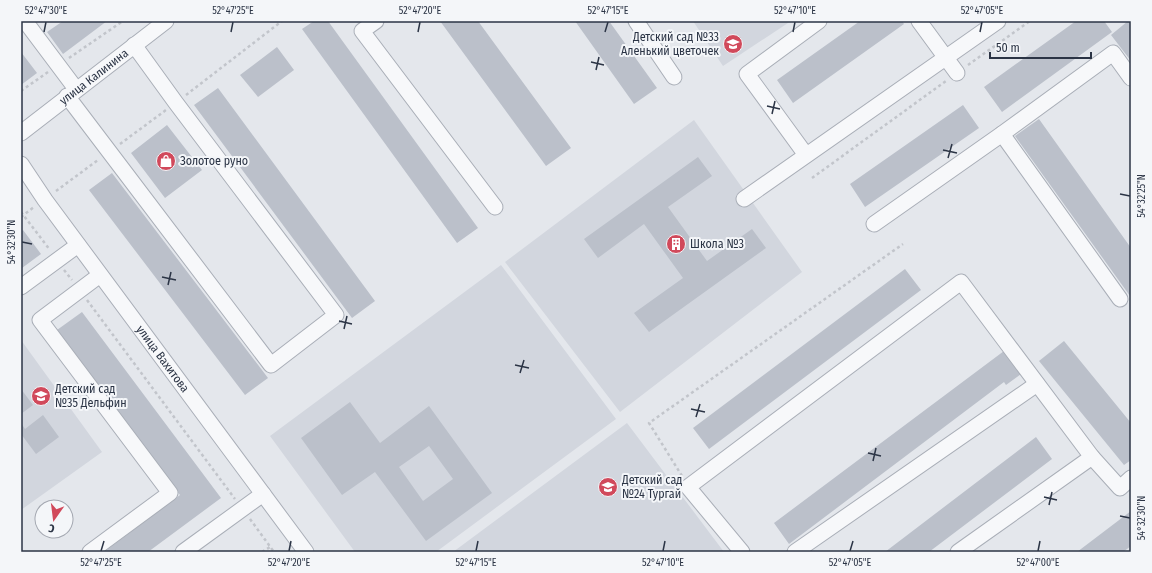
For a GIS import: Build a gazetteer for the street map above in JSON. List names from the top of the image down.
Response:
{
  "streets": {
    "street": ["улица Калинина", "улица Вахитова"]
  },
  "places": {
    "school or university": ["Детский сад №33 Аленький цветочек", "Детский сад №35 Дельфин", "Детский сад №24 Тургай"],
    "shop": ["Золотое руно"],
    "building": ["Школа №3"]
  },
  "scale_bar": "50 m",
  "north": "bottom",
  "coordinates": [
    "52°47'30\"E",
    "52°47'25\"E",
    "52°47'20\"E",
    "52°47'15\"E",
    "52°47'10\"E",
    "52°47'05\"E",
    "54°32'25\"N",
    "54°32'30\"N",
    "52°47'00\"E"
  ]
}
